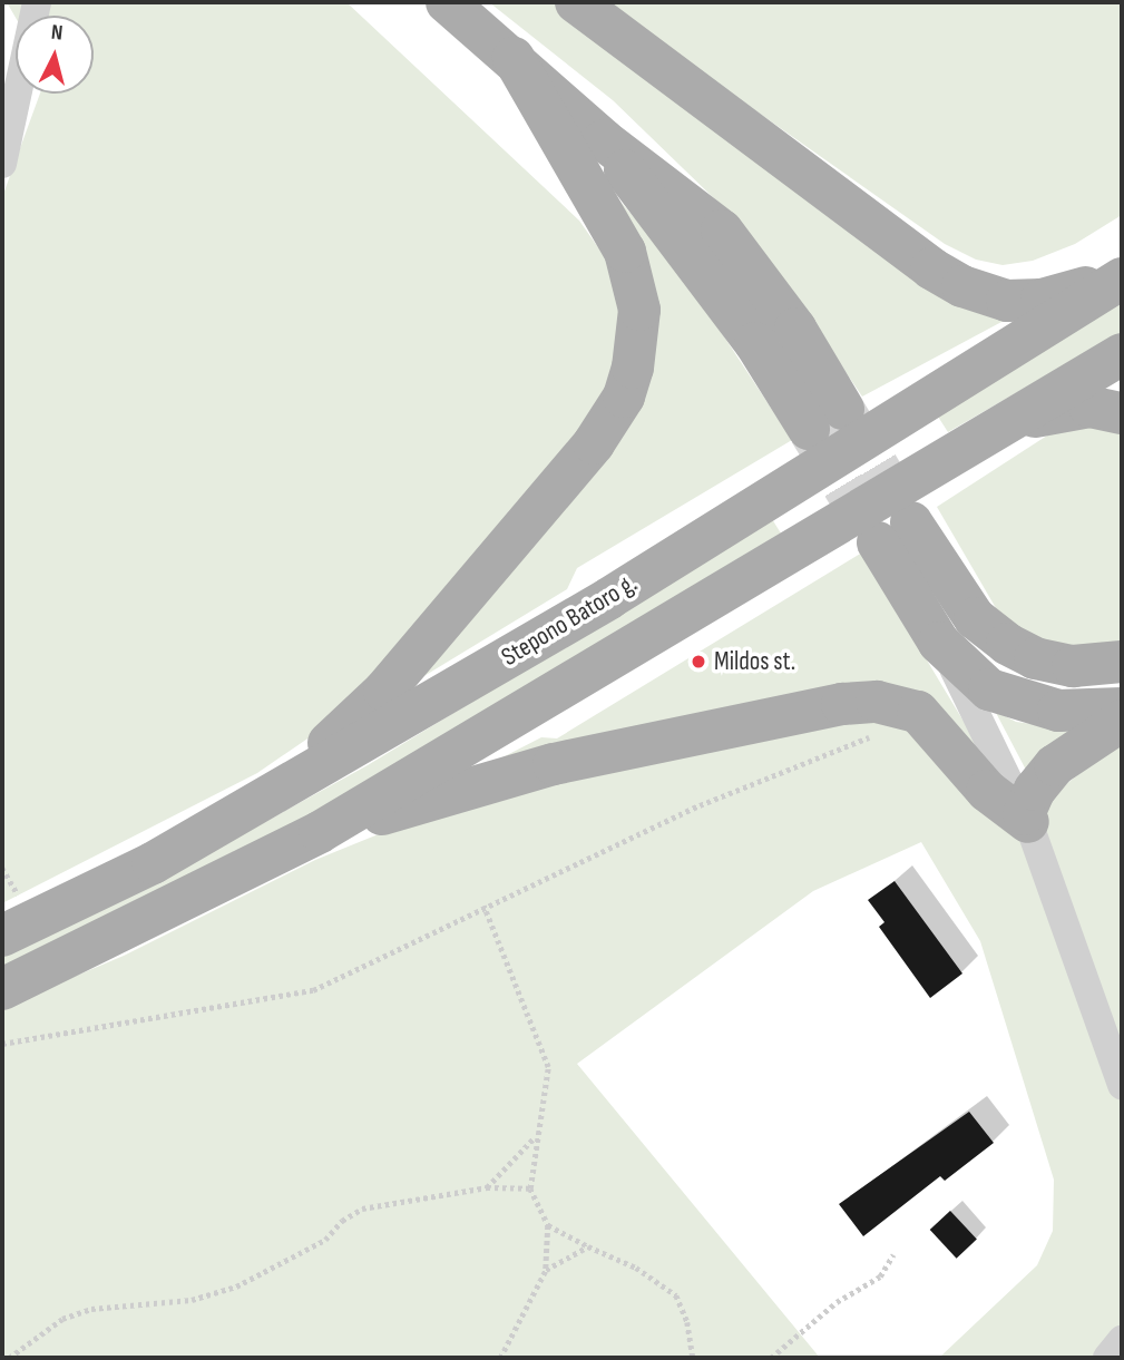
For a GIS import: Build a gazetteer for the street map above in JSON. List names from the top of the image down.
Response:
{
  "streets": {
    "main road": ["Stepono Batoro g."]
  },
  "places": ["Mildos st."],
  "north": "top"
}
